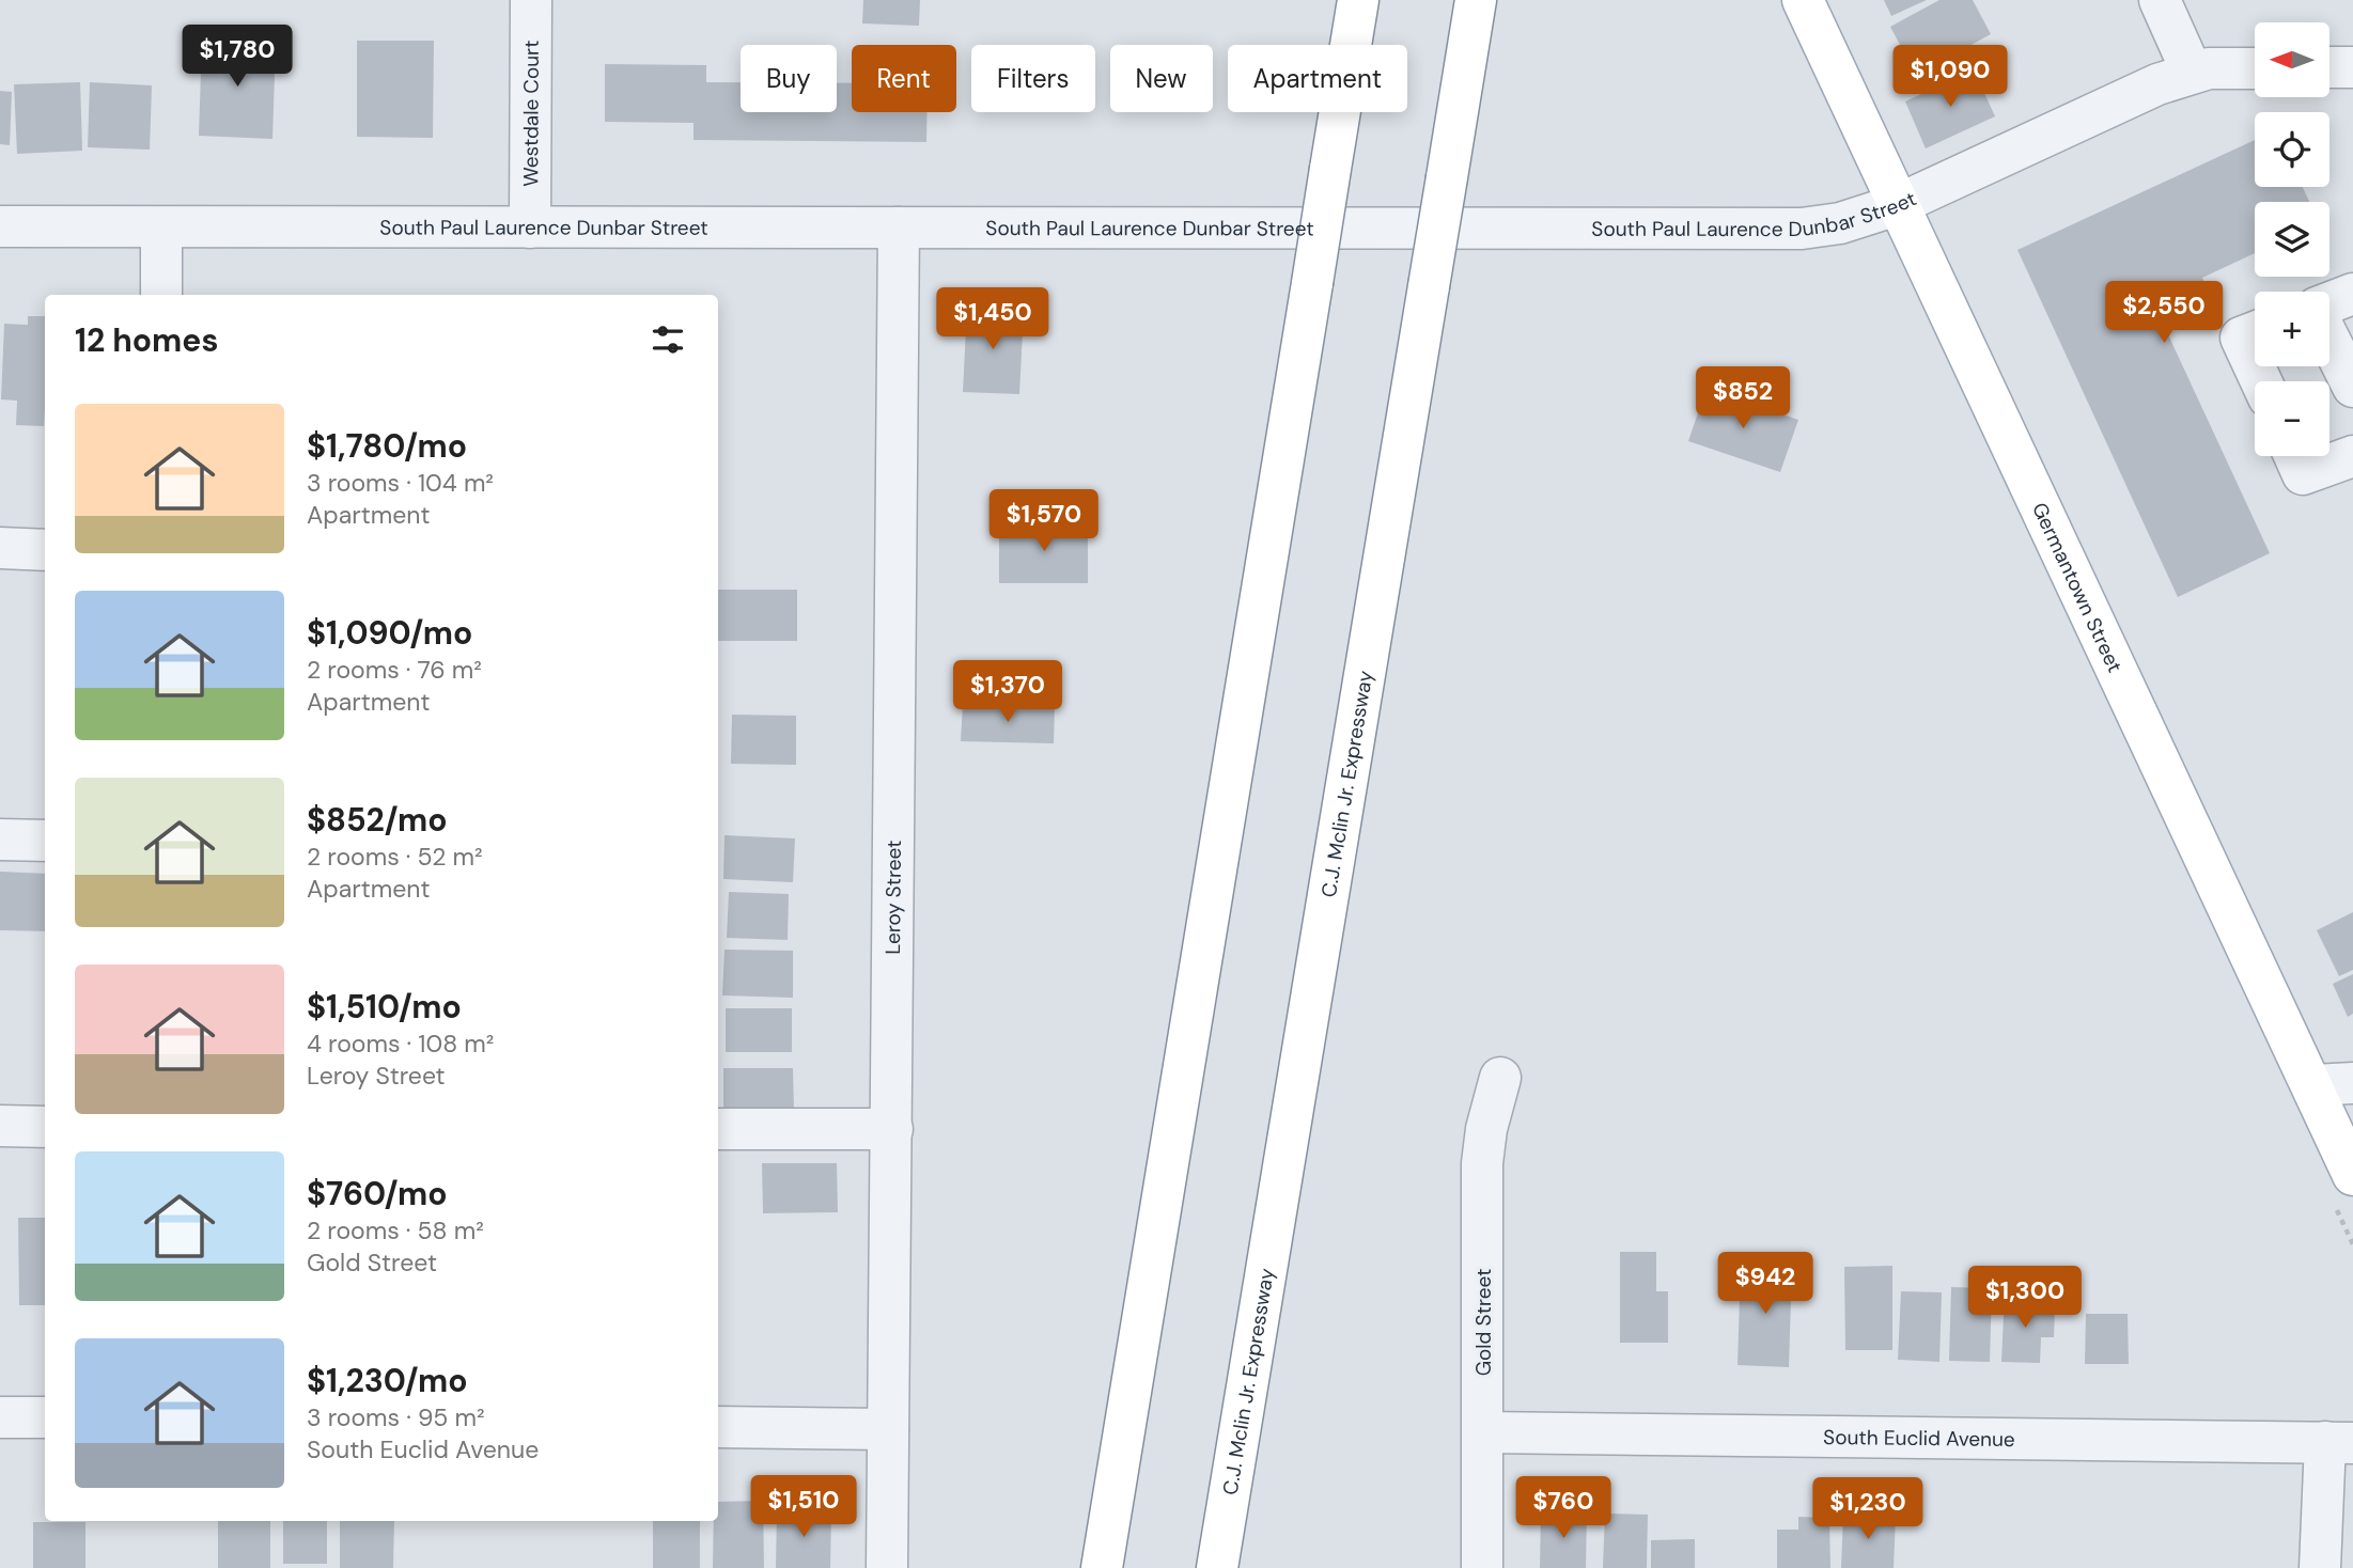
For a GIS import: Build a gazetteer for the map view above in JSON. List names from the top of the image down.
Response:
{
  "streets": {
    "main road": ["Germantown Street", "C.J. Mclin Jr. Expressway"],
    "street": [
      "Westdale Court",
      "South Paul Laurence Dunbar Street",
      "Leroy Street",
      "Gold Street",
      "South Euclid Avenue"
    ]
  },
  "crossings": [
    ["Westdale Court", "South Paul Laurence Dunbar Street"],
    ["South Paul Laurence Dunbar Street", "Germantown Street"],
    ["South Paul Laurence Dunbar Street", "Leroy Street"],
    ["Gold Street", "South Euclid Avenue"]
  ],
  "north": "left",
  "page": {
    "map_buttons": ["+", "−"],
    "price": [
      "$1,780",
      "$1,090",
      "$2,550",
      "$1,450",
      "$852",
      "$1,570",
      "$1,370",
      "$942",
      "$1,300",
      "$1,510",
      "$760",
      "$1,230"
    ],
    "chip": [
      "Buy",
      "Rent",
      "Filters",
      "New",
      "Apartment"
    ],
    "heading": "12 homes",
    "list": [
      {
        "name": "$1,780/mo",
        "note": "3 rooms · 104 m² · Apartment"
      },
      {
        "name": "$1,090/mo",
        "note": "2 rooms · 76 m² · Apartment"
      },
      {
        "name": "$852/mo",
        "note": "2 rooms · 52 m² · Apartment"
      },
      {
        "name": "$1,510/mo",
        "note": "4 rooms · 108 m² · Leroy Street"
      },
      {
        "name": "$760/mo",
        "note": "2 rooms · 58 m² · Gold Street"
      },
      {
        "name": "$1,230/mo",
        "note": "3 rooms · 95 m² · South Euclid Avenue"
      }
    ]
  }
}
